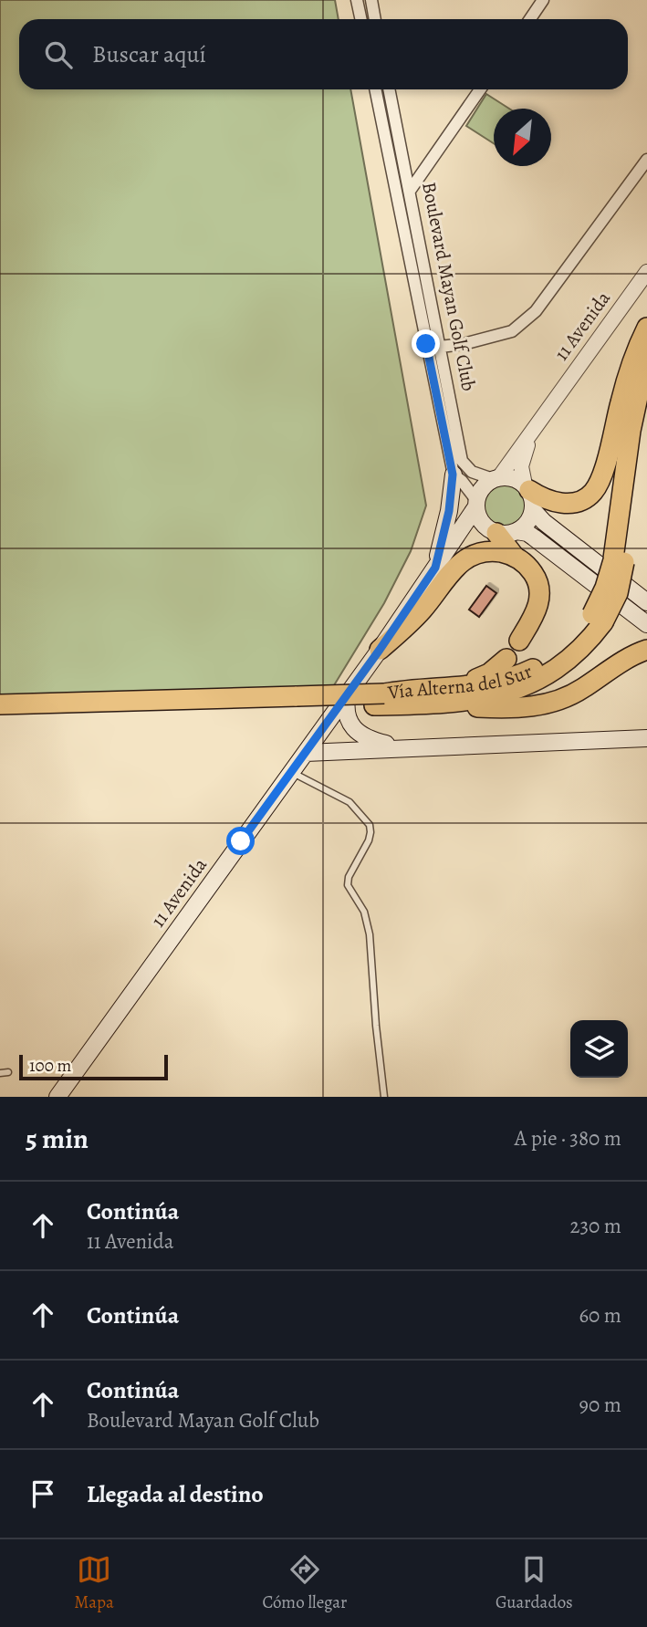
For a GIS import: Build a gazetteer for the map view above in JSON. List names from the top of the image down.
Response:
{
  "streets": {
    "highway": ["Vía Alterna del Sur"],
    "main road": ["11 Avenida"],
    "street": ["Boulevard Mayan Golf Club"]
  },
  "crossings": [
    ["Boulevard Mayan Golf Club", "11 Avenida"]
  ],
  "scale_bar": "100 m",
  "north": "bottom left",
  "page": {
    "search": "Buscar aquí",
    "scale": "100 m",
    "heading": ["5 min", "A pie · 380 m"],
    "list": [
      ["Continúa", "11 Avenida", "230 m"],
      ["Continúa", "60 m"],
      ["Continúa", "Boulevard Mayan Golf Club", "90 m"],
      "Llegada al destino"
    ],
    "nav": ["Mapa", "Cómo llegar", "Guardados"]
  }
}
